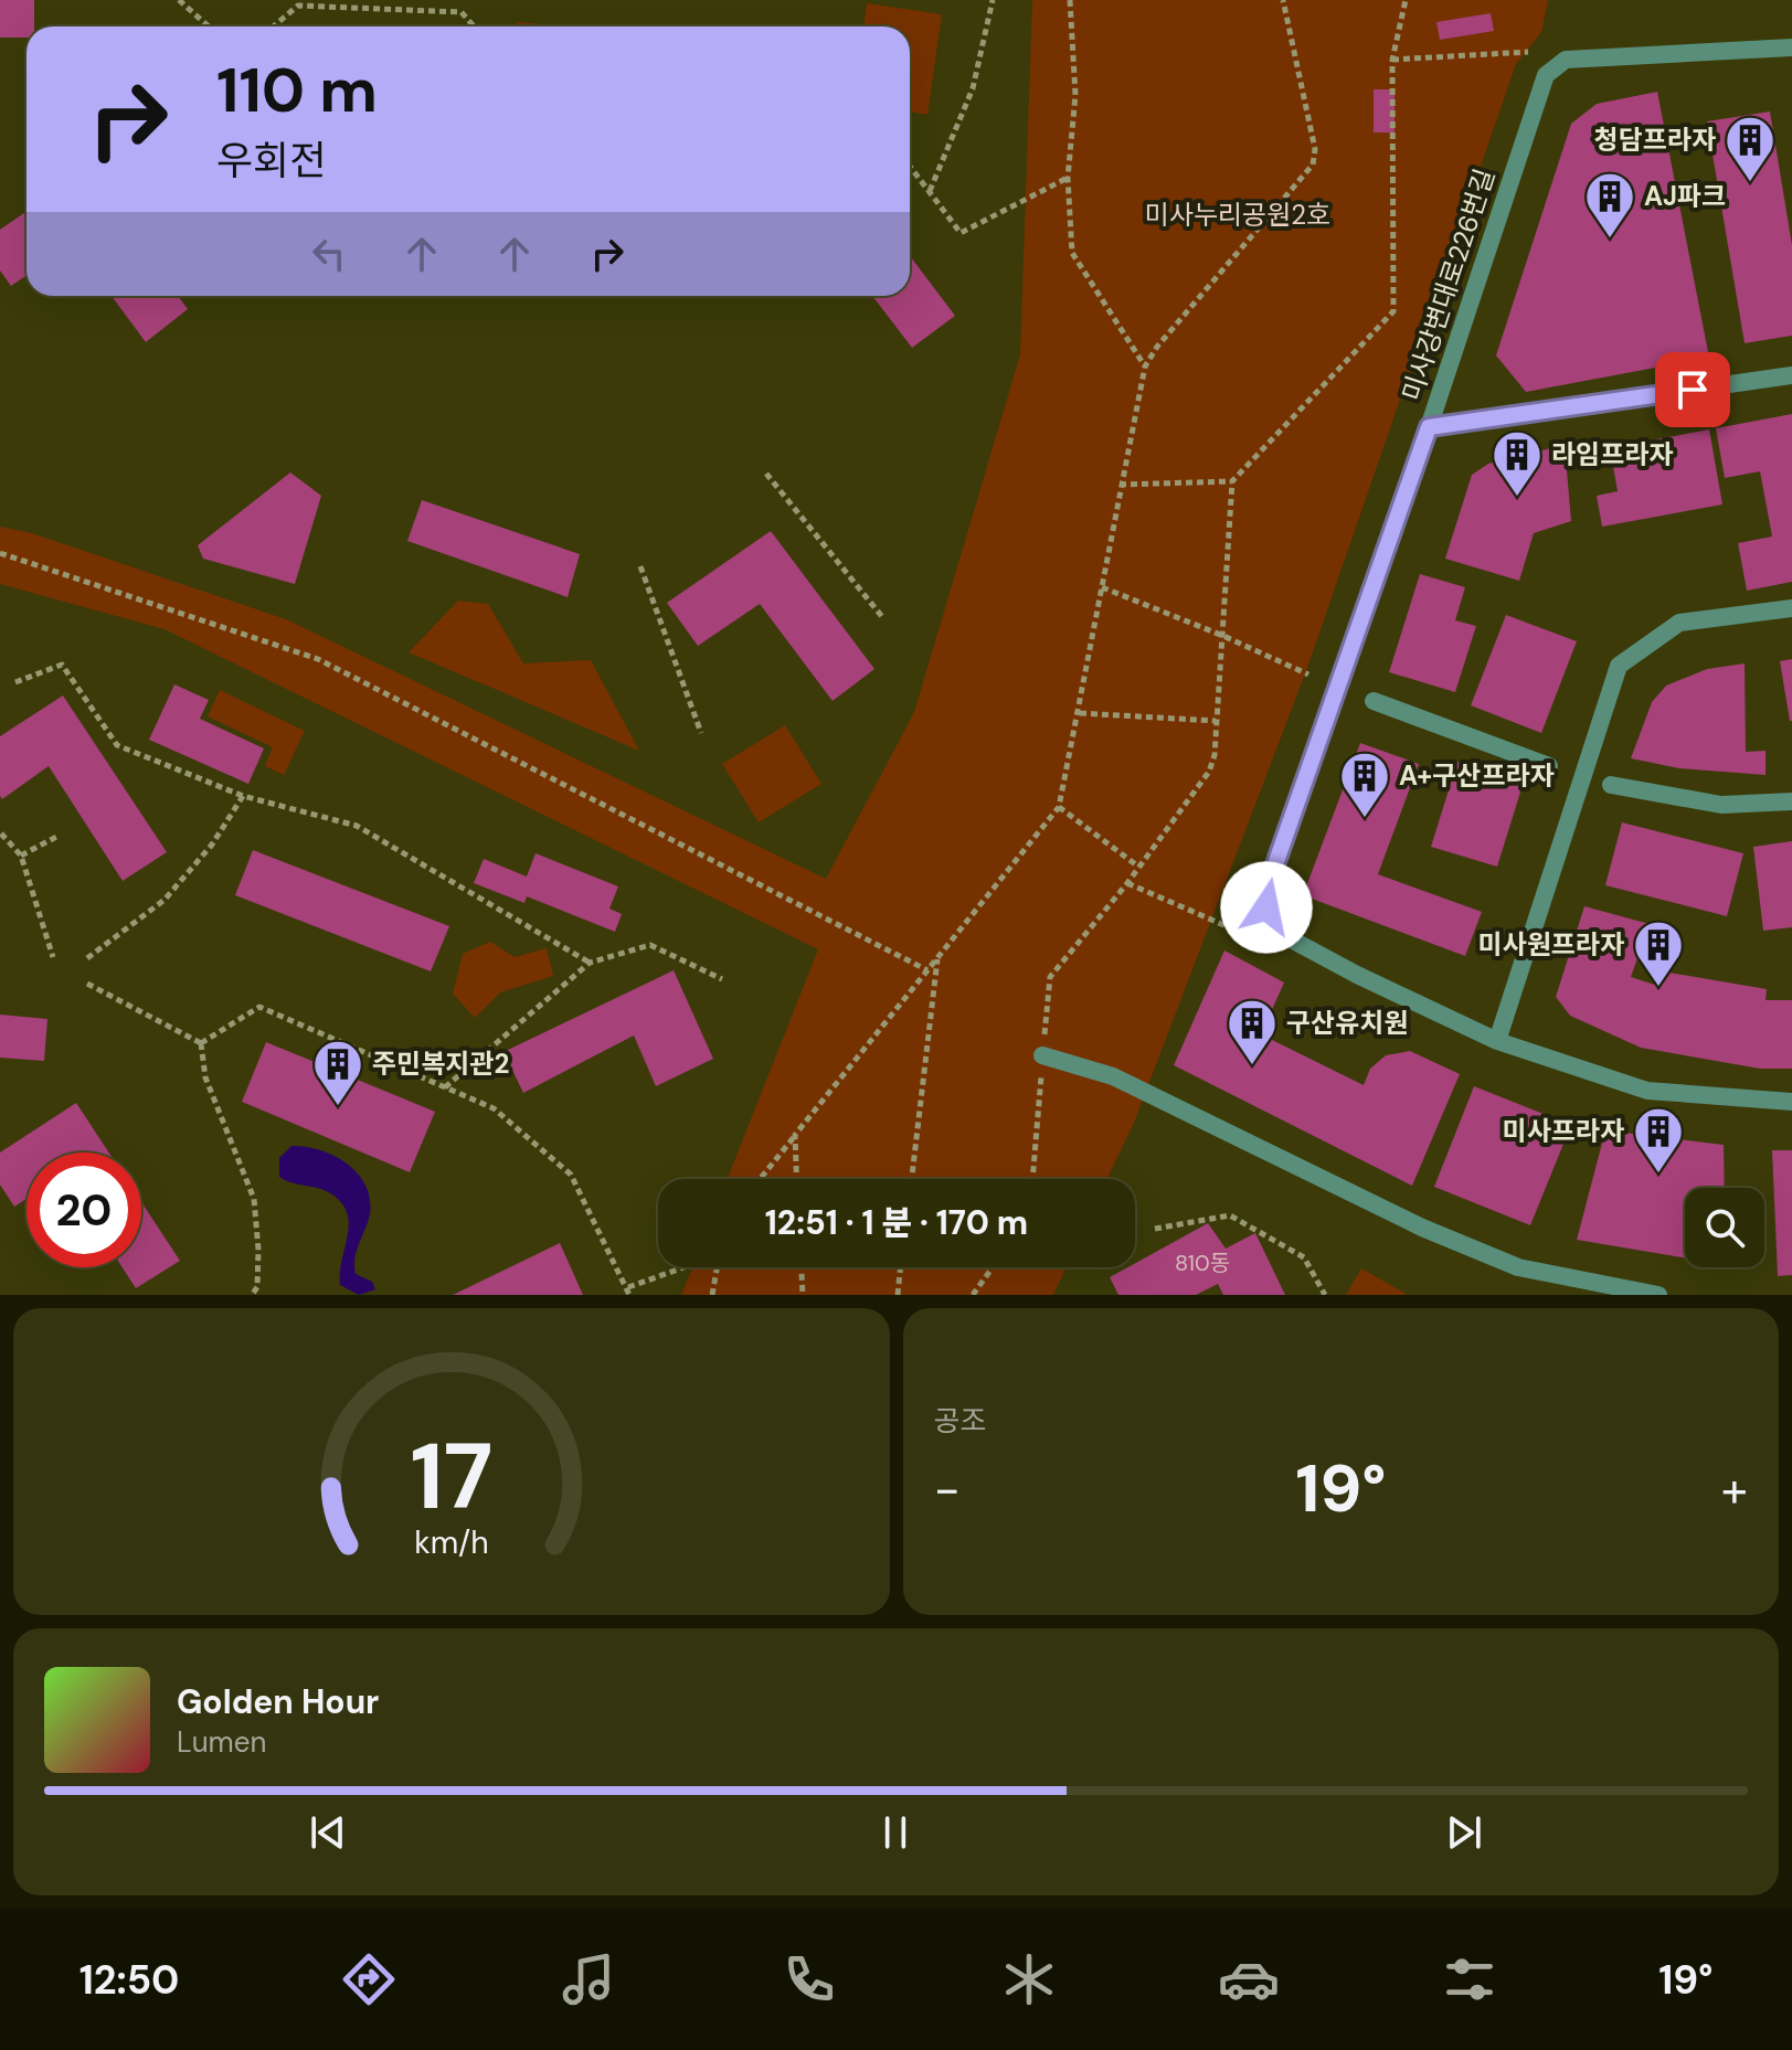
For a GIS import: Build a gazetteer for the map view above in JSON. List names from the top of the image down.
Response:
{
  "streets": {
    "street": ["미사강변대로226번길"]
  },
  "parks": ["미사누리공원2호"],
  "places": {
    "building": [
      "청담프라자",
      "AJ파크",
      "라임프라자",
      "A+구산프라자",
      "미사원프라자",
      "구산유치원",
      "주민복지관2",
      "미사프라자"
    ]
  },
  "house_numbers": ["810동"],
  "page": {
    "turn": ["110 m", "우회전"],
    "limit": "20",
    "trip": "12:51 · 1 분 · 170 m",
    "tile": "공조",
    "heat": ["−", "19°", "+"],
    "song": ["Golden Hour", "Lumen"],
    "tabs": ["12:50", "19°"],
    "gauge": ["17", "km/h"]
  }
}
